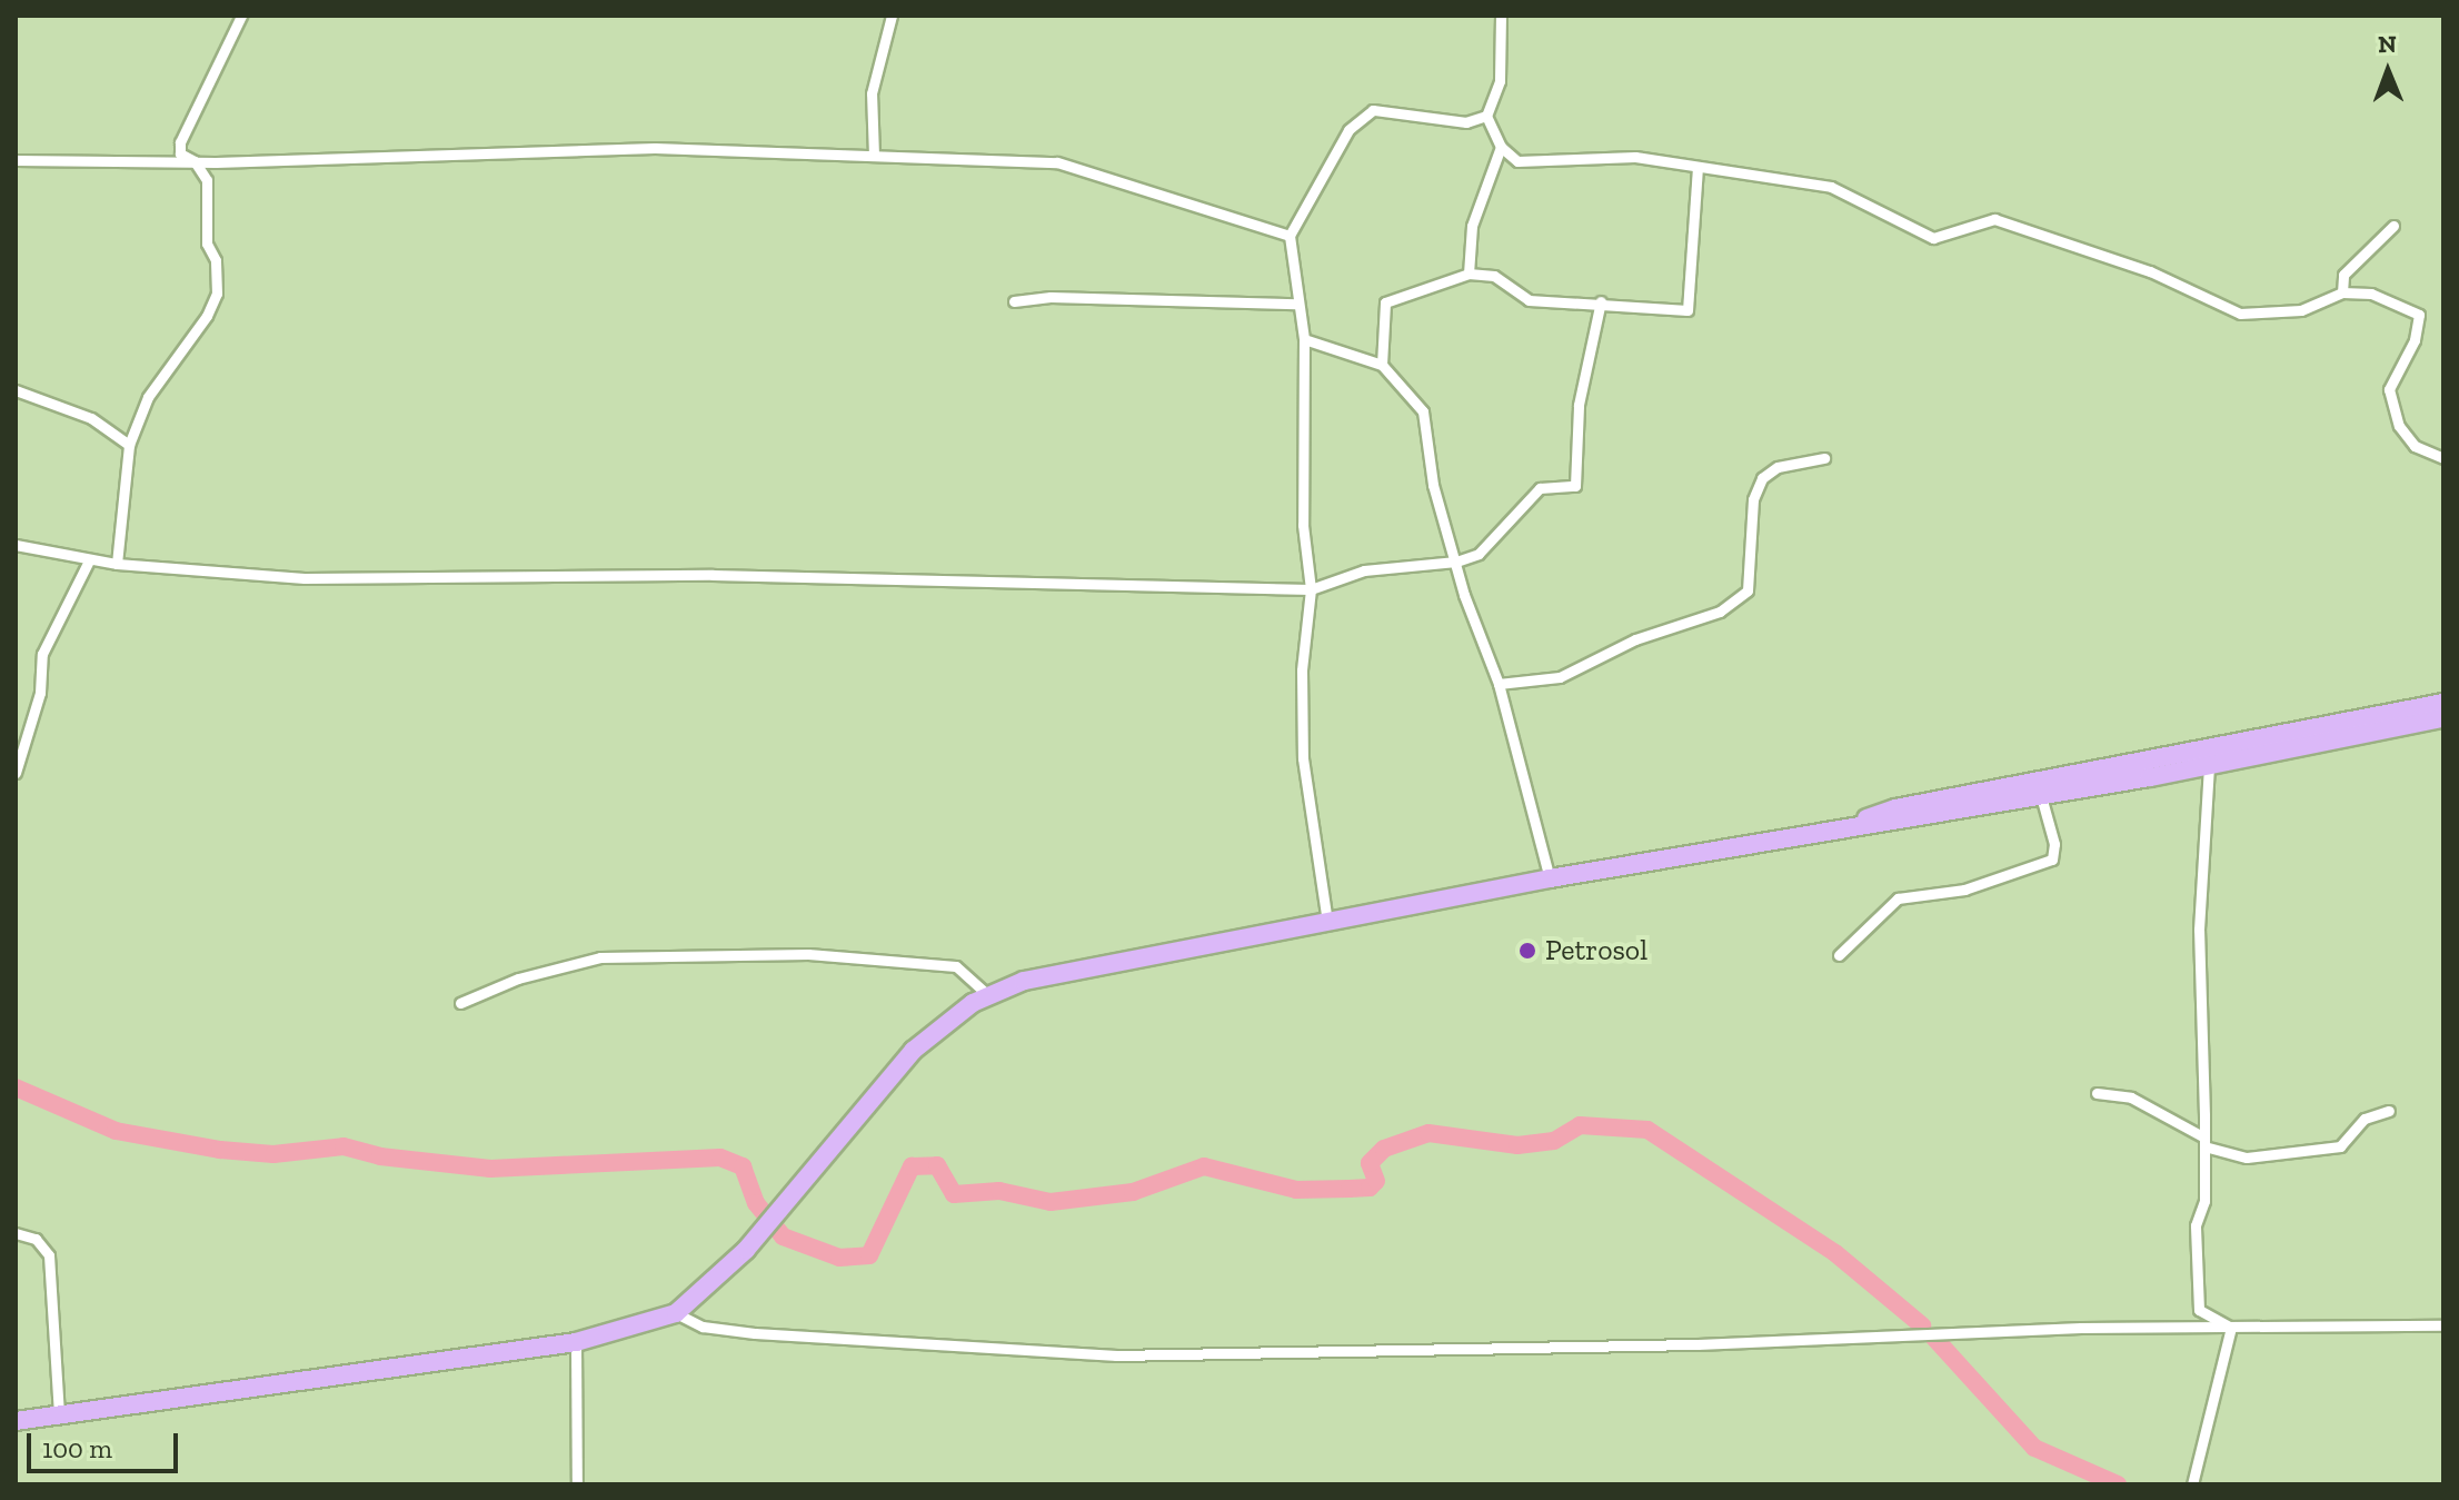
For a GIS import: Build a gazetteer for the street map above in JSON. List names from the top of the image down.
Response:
{
  "places": ["Petrosol"],
  "scale_bar": "100 m",
  "north": "top"
}
